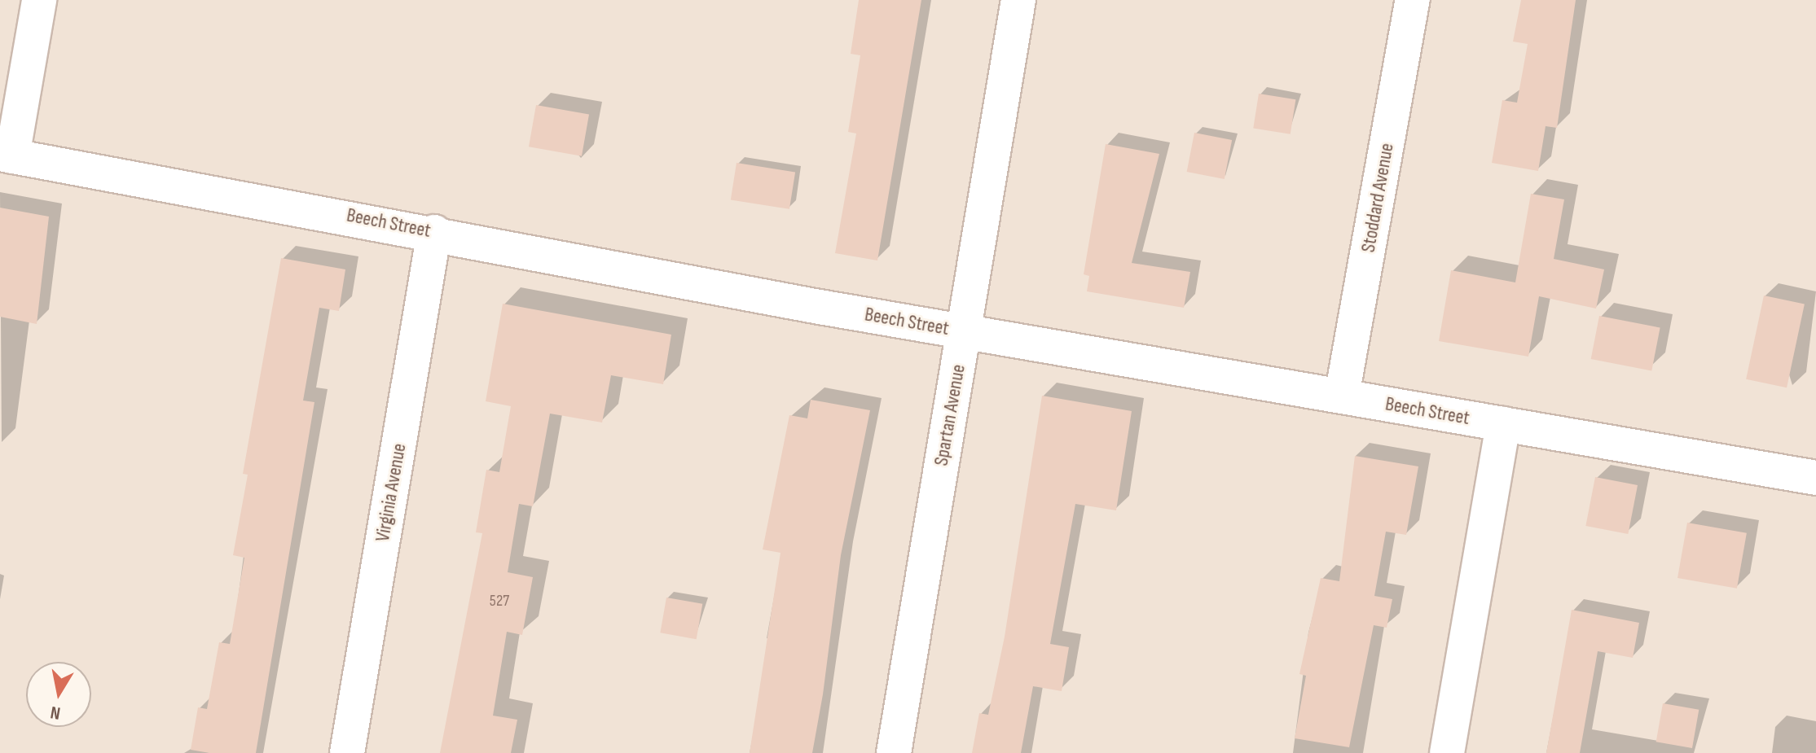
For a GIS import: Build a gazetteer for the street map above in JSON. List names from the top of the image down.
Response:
{
  "streets": {
    "street": [
      "Stoddard Avenue",
      "Beech Street",
      "Spartan Avenue",
      "Virginia Avenue"
    ]
  },
  "crossings": [
    ["Stoddard Avenue", "Beech Street"],
    ["Beech Street", "Spartan Avenue"],
    ["Beech Street", "Virginia Avenue"]
  ],
  "house_numbers": ["527"],
  "north": "bottom"
}
